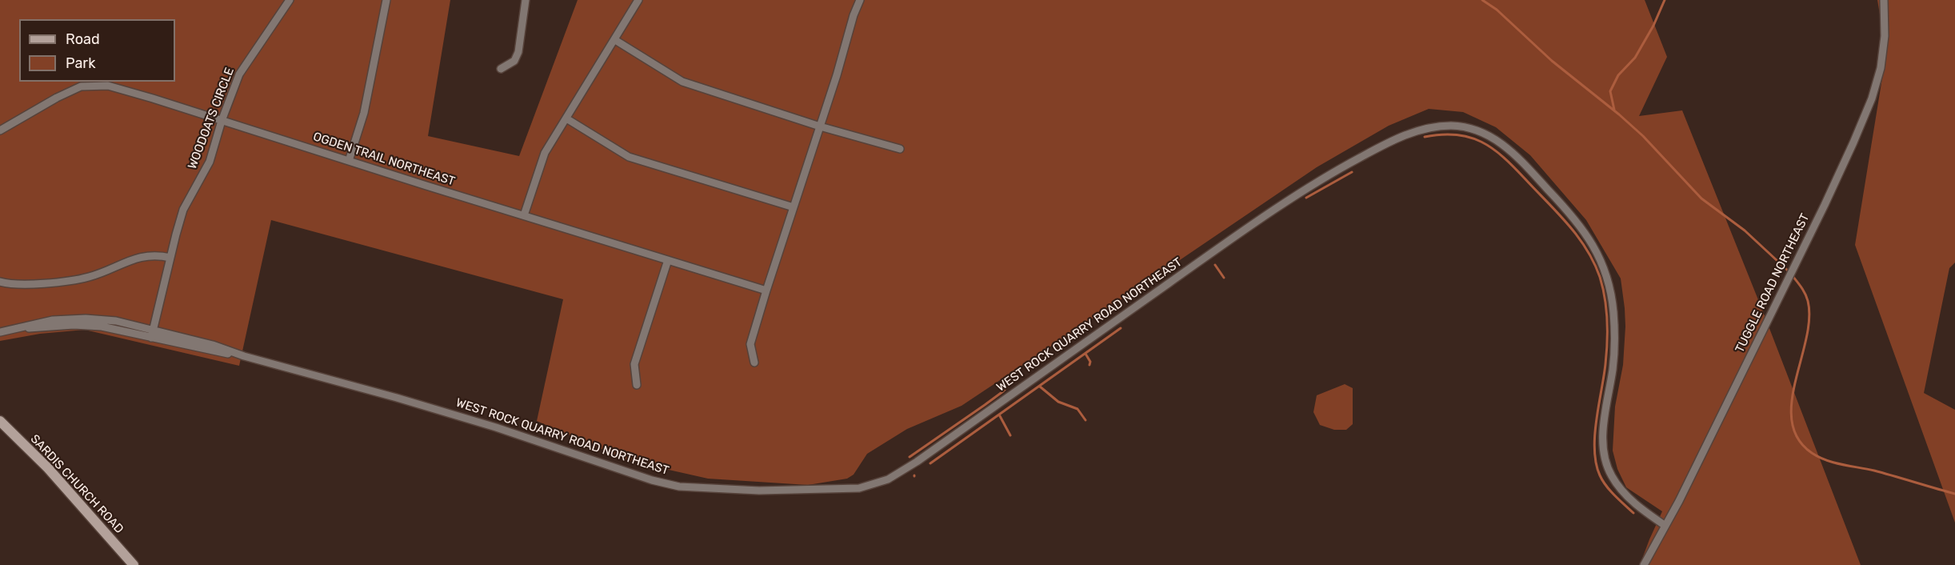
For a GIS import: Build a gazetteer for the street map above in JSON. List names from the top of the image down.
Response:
{
  "streets": {
    "street": [
      "WOODOATS CIRCLE",
      "OGDEN TRAIL NORTHEAST",
      "TUGGLE ROAD NORTHEAST",
      "WEST ROCK QUARRY ROAD NORTHEAST",
      "SARDIS CHURCH ROAD"
    ]
  },
  "crossings": [
    ["WOODOATS CIRCLE", "OGDEN TRAIL NORTHEAST"],
    ["WOODOATS CIRCLE", "WEST ROCK QUARRY ROAD NORTHEAST"],
    ["TUGGLE ROAD NORTHEAST", "WEST ROCK QUARRY ROAD NORTHEAST"]
  ],
  "legend": ["Road", "Park"]
}
